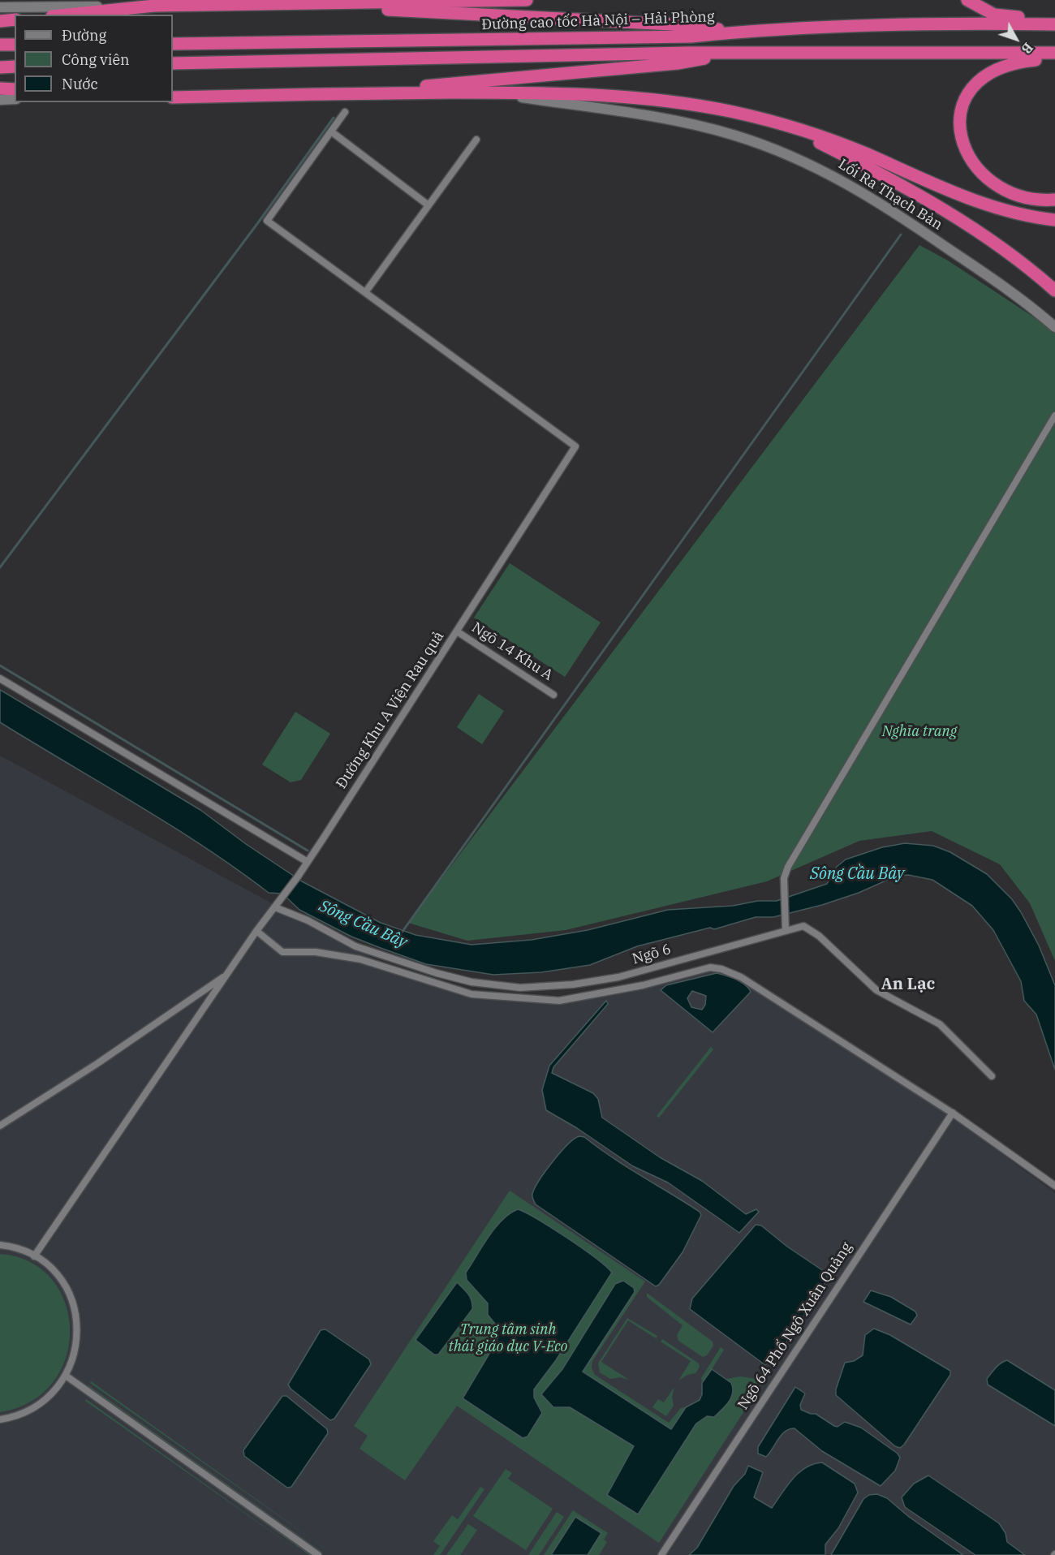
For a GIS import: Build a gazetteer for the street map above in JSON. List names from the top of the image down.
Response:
{
  "streets": {
    "highway": ["Đường cao tốc Hà Nội – Hải Phòng"],
    "main road": ["Lối Ra Thạch Bàn"],
    "street": [
      "Ngõ 14 Khu A",
      "Đường Khu A Viện Rau quả",
      "Ngõ 6",
      "Ngõ 64 Phố Ngô Xuân Quảng"
    ]
  },
  "crossings": [
    ["Ngõ 14 Khu A", "Đường Khu A Viện Rau quả"],
    ["Đường Khu A Viện Rau quả", "Ngõ 6"]
  ],
  "districts": ["An Lạc"],
  "water": ["Sông Cầu Bây"],
  "parks": ["Nghĩa trang", "Trung tâm sinh thái giáo dục V-Eco"],
  "legend": ["Đường", "Công viên", "Nước"],
  "north": "bottom right"
}
